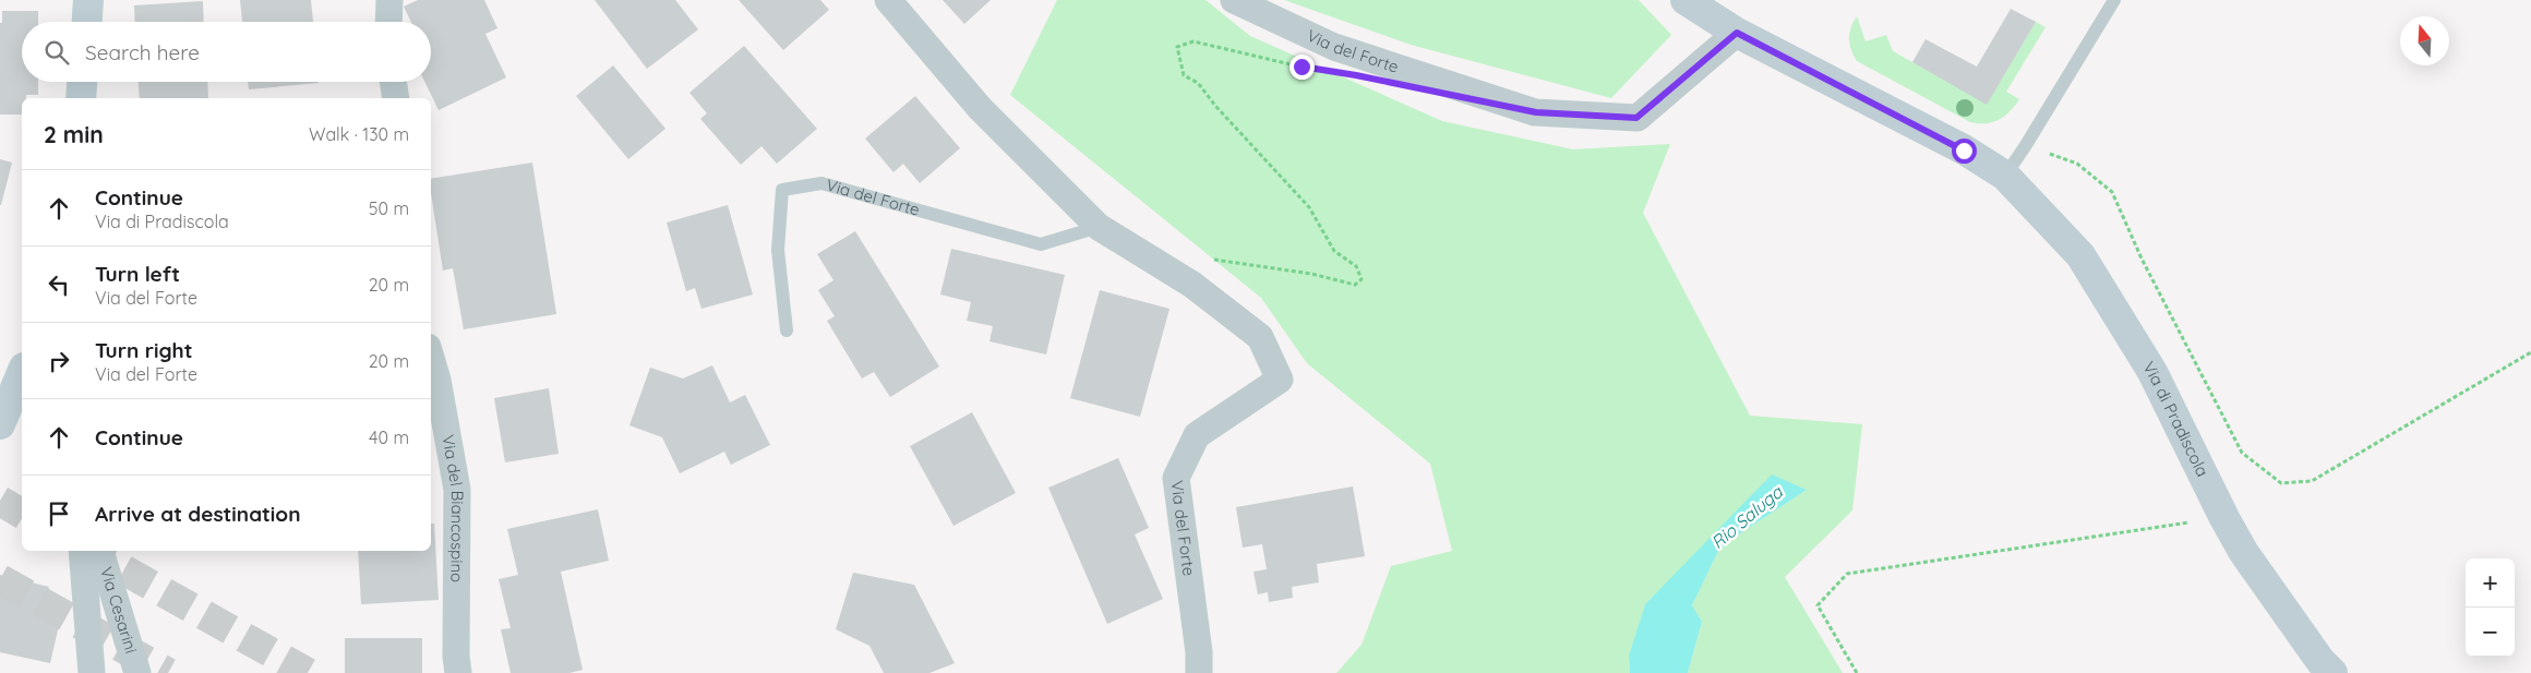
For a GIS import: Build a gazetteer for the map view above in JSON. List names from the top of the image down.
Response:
{
  "streets": {
    "street": [
      "Via del Forte",
      "Via di Pradiscola",
      "Via del Biancospino",
      "Via Cesarini"
    ]
  },
  "crossings": [
    ["Via del Forte", "Via di Pradiscola"]
  ],
  "water": ["Rio Saluga"],
  "north": "top",
  "page": {
    "search": "Search here",
    "heading": ["2 min", "Walk · 130 m"],
    "list": [
      ["Continue", "Via di Pradiscola", "50 m"],
      ["Turn left", "Via del Forte", "20 m"],
      ["Turn right", "Via del Forte", "20 m"],
      ["Continue", "40 m"],
      "Arrive at destination"
    ],
    "map_buttons": ["+", "−"]
  }
}
